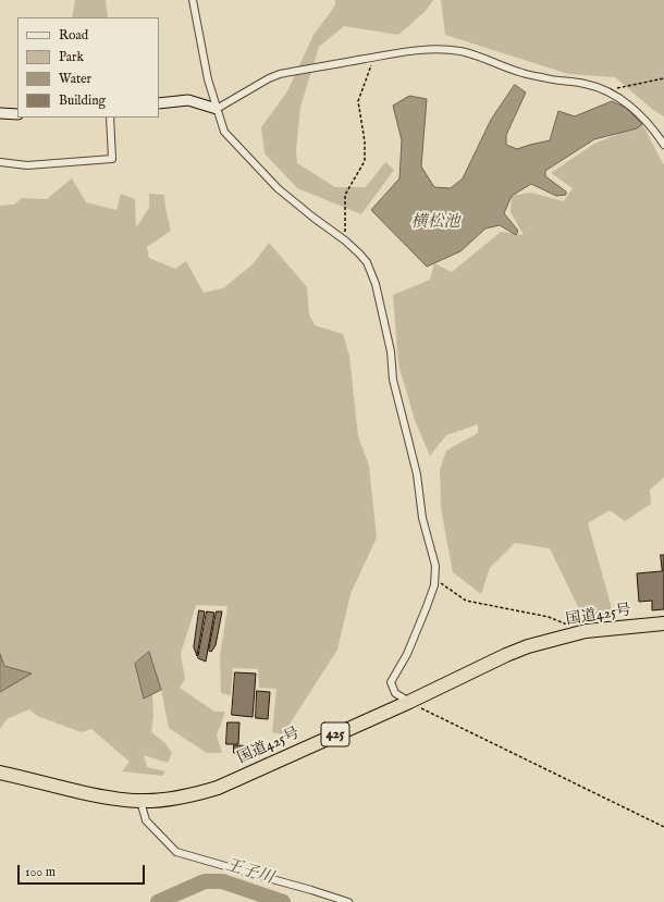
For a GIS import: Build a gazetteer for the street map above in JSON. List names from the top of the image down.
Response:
{
  "streets": {
    "highway": ["国道425号", "425"]
  },
  "water": ["横松池", "王子川"],
  "legend": [
    "Road",
    "Park",
    "Water",
    "Building"
  ],
  "scale_bar": "100 m"
}
